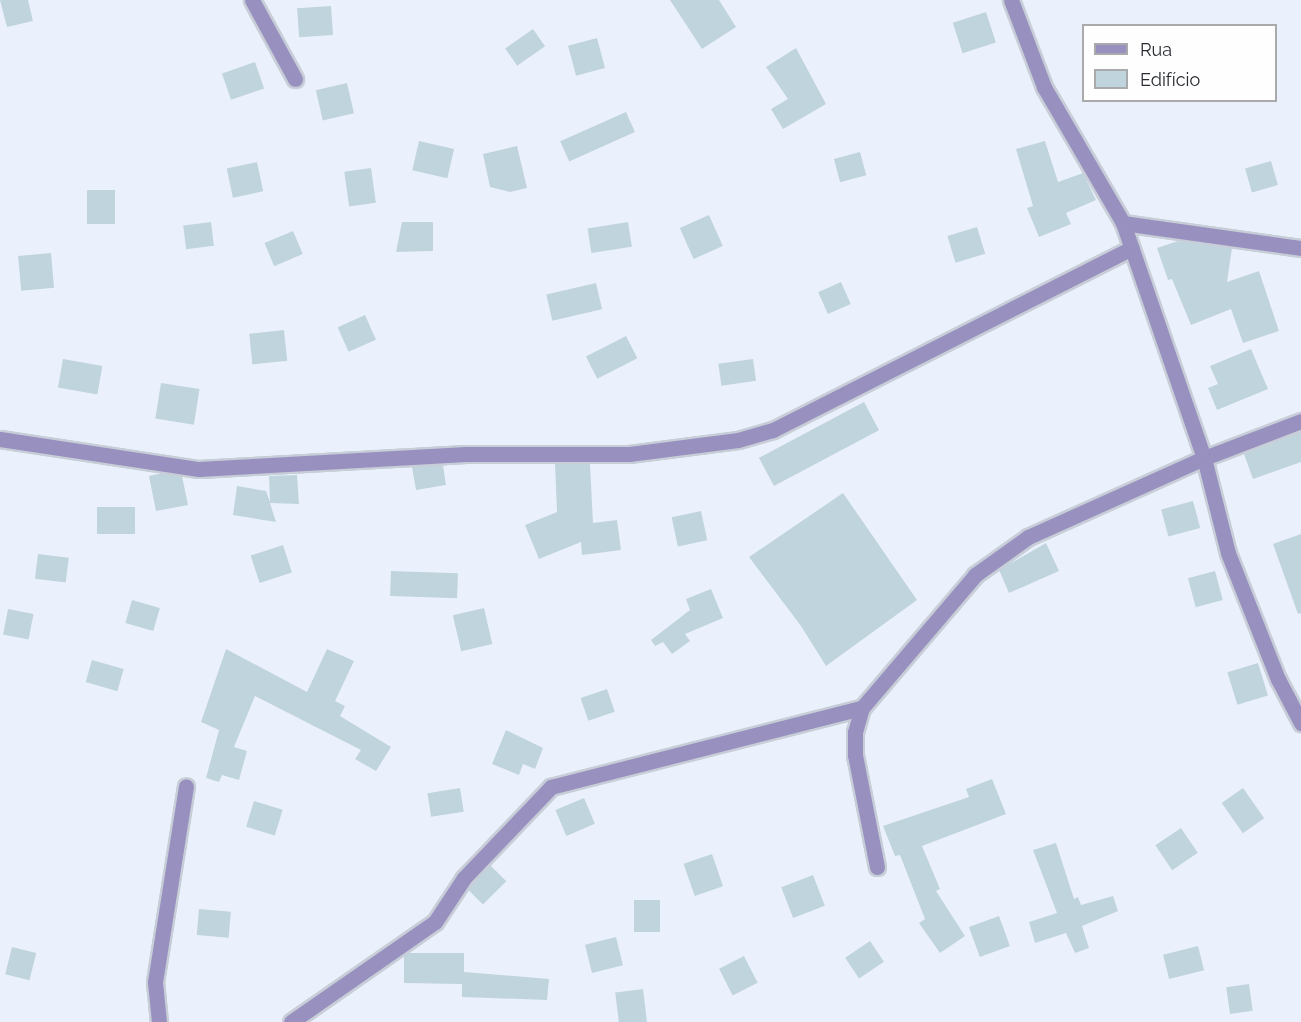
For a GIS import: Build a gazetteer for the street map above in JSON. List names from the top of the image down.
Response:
{
  "legend": ["Rua", "Edifício"]
}
